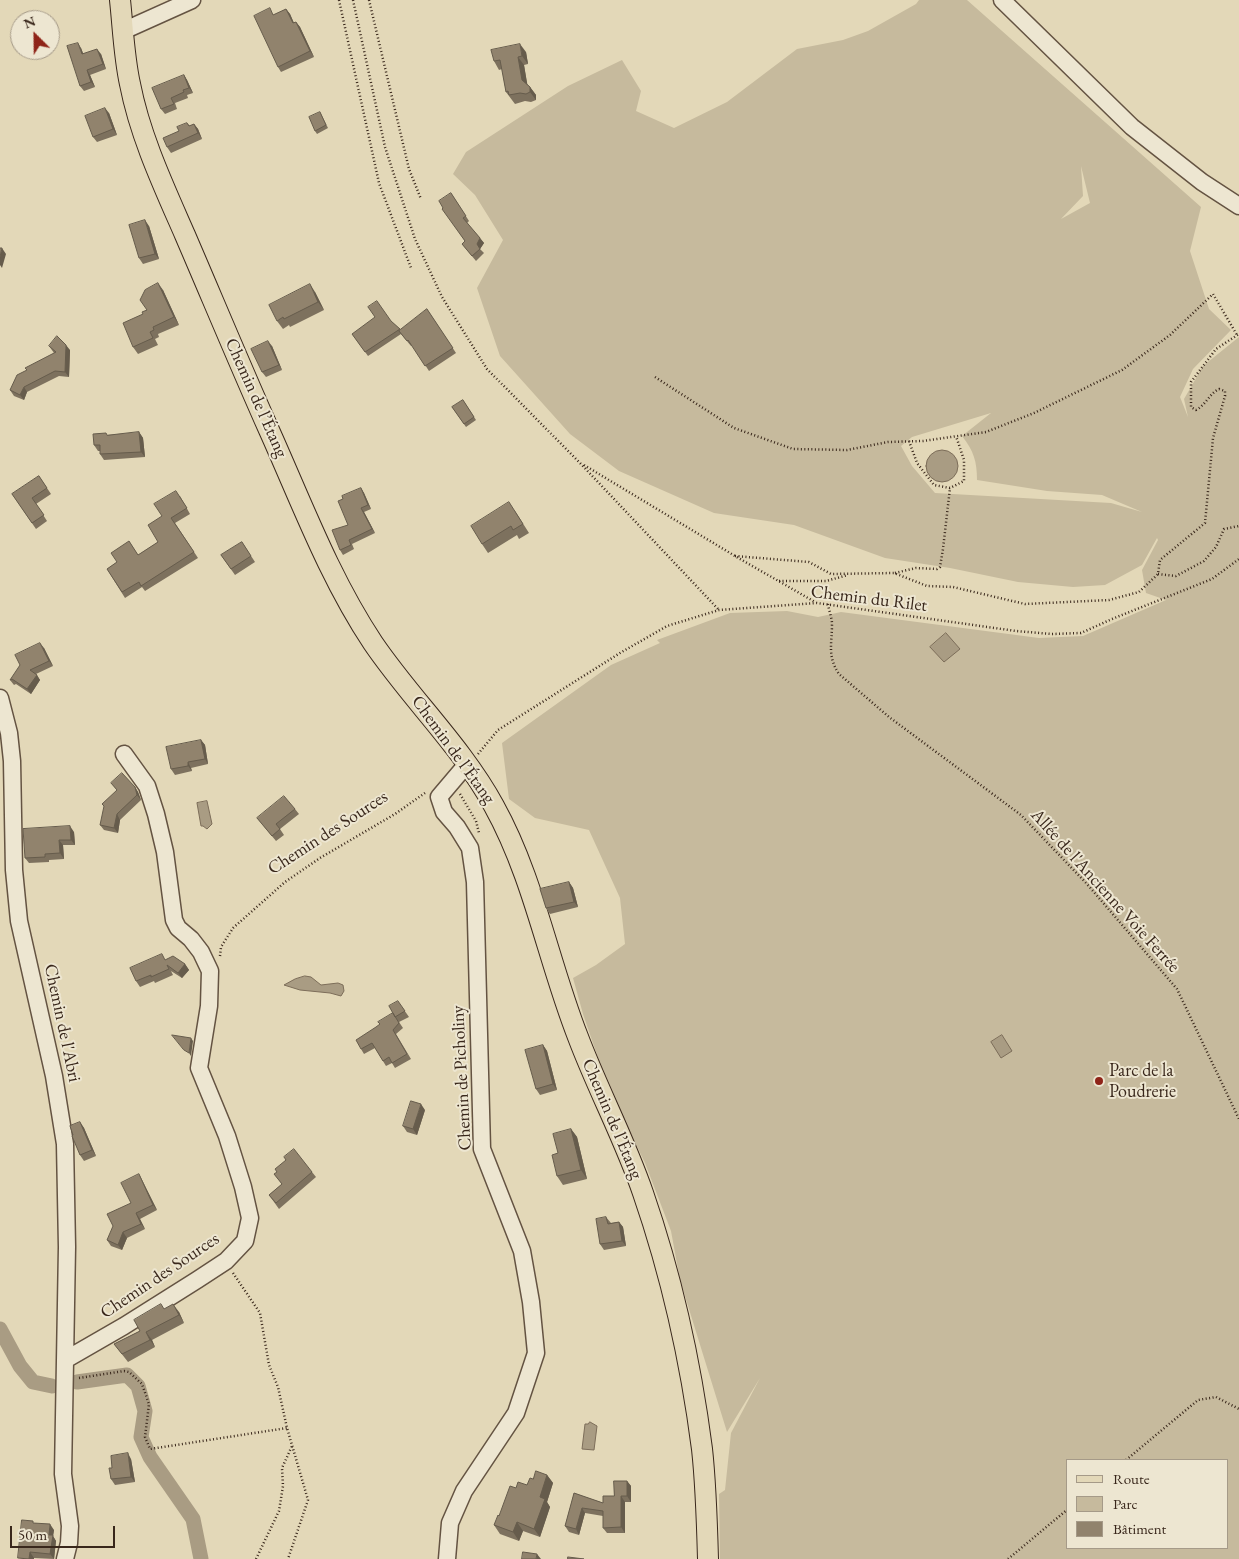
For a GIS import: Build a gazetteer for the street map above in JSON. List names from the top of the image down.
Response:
{
  "streets": {
    "main road": ["Chemin de l’Étang"],
    "street": ["Chemin des Sources", "Chemin de l'Abri", "Chemin de Picholiny"],
    "path": ["Chemin du Rilet", "Allée de l'Ancienne Voie Ferrée"]
  },
  "crossings": [
    ["Chemin de l’Étang", "Chemin du Rilet"],
    ["Chemin de l’Étang", "Chemin de Picholiny"],
    ["Chemin du Rilet", "Allée de l'Ancienne Voie Ferrée"],
    ["Chemin du Rilet", "Chemin de Picholiny"],
    ["Chemin des Sources", "Chemin de l'Abri"]
  ],
  "places": ["Parc de la Poudrerie"],
  "legend": ["Route", "Parc", "Bâtiment"],
  "scale_bar": "50 m",
  "north": "top left"
}
